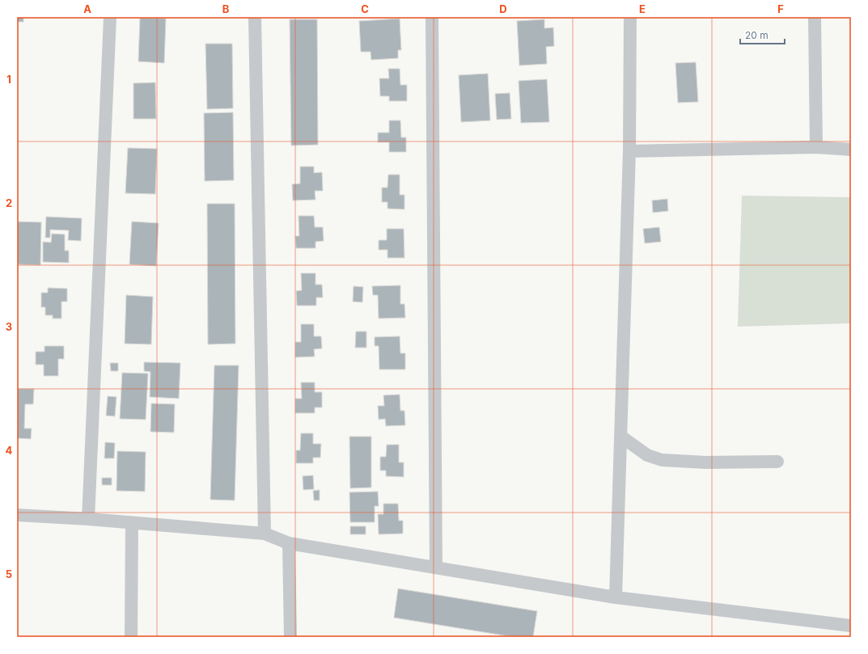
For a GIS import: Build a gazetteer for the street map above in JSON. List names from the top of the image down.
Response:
{
  "scale_bar": "20 m",
  "grid": {
    "columns": [
      "A",
      "B",
      "C",
      "D",
      "E",
      "F"
    ],
    "rows": [
      "1",
      "2",
      "3",
      "4",
      "5"
    ]
  }
}
